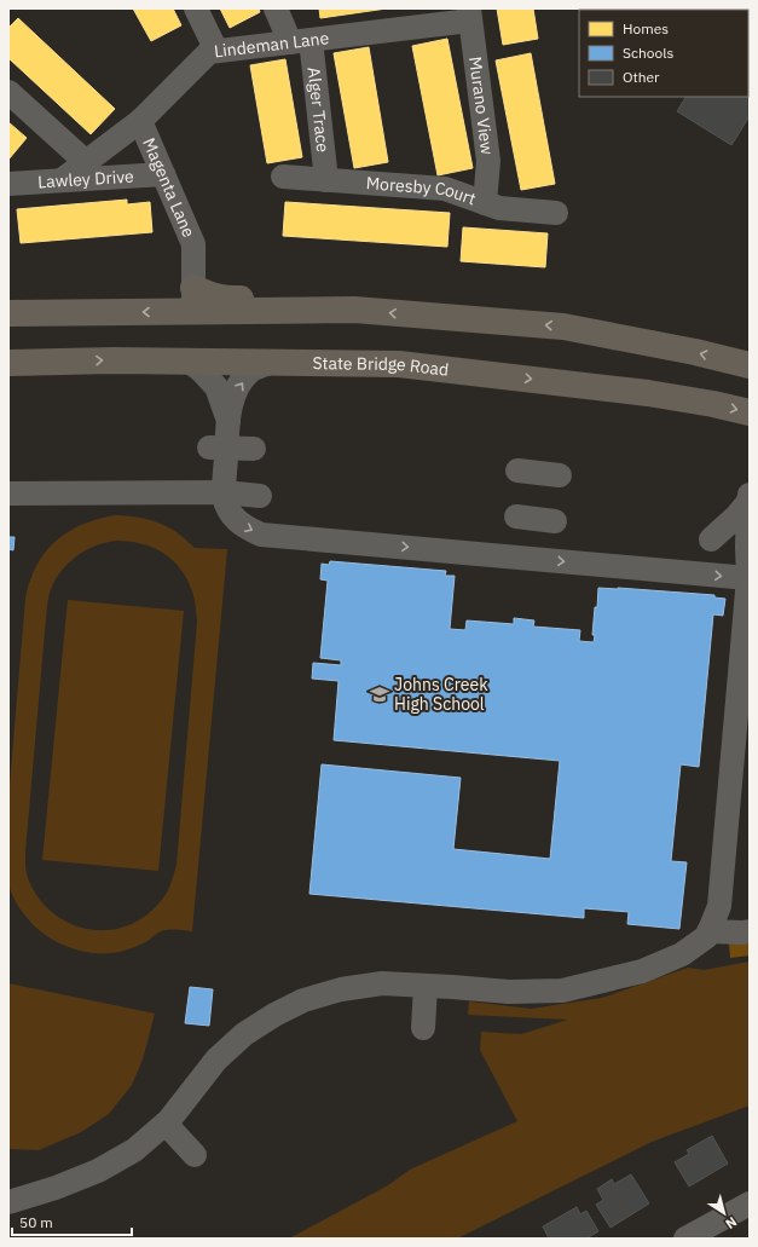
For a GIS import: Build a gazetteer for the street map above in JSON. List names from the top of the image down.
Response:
{
  "streets": {
    "highway": ["State Bridge Road"],
    "street": [
      "Lindeman Lane",
      "Murano View",
      "Alger Trace",
      "Lawley Drive",
      "Magenta Lane",
      "Moresby Court"
    ]
  },
  "crossings": [
    ["Lindeman Lane", "Murano View"],
    ["Lindeman Lane", "Alger Trace"],
    ["Lindeman Lane", "Lawley Drive"],
    ["Lindeman Lane", "Magenta Lane"],
    ["Murano View", "Moresby Court"],
    ["Alger Trace", "Moresby Court"],
    ["Lawley Drive", "Magenta Lane"]
  ],
  "places": {
    "school or university": ["Johns Creek High School"]
  },
  "legend": ["Homes", "Schools", "Other"],
  "scale_bar": "50 m",
  "north": "bottom right"
}
